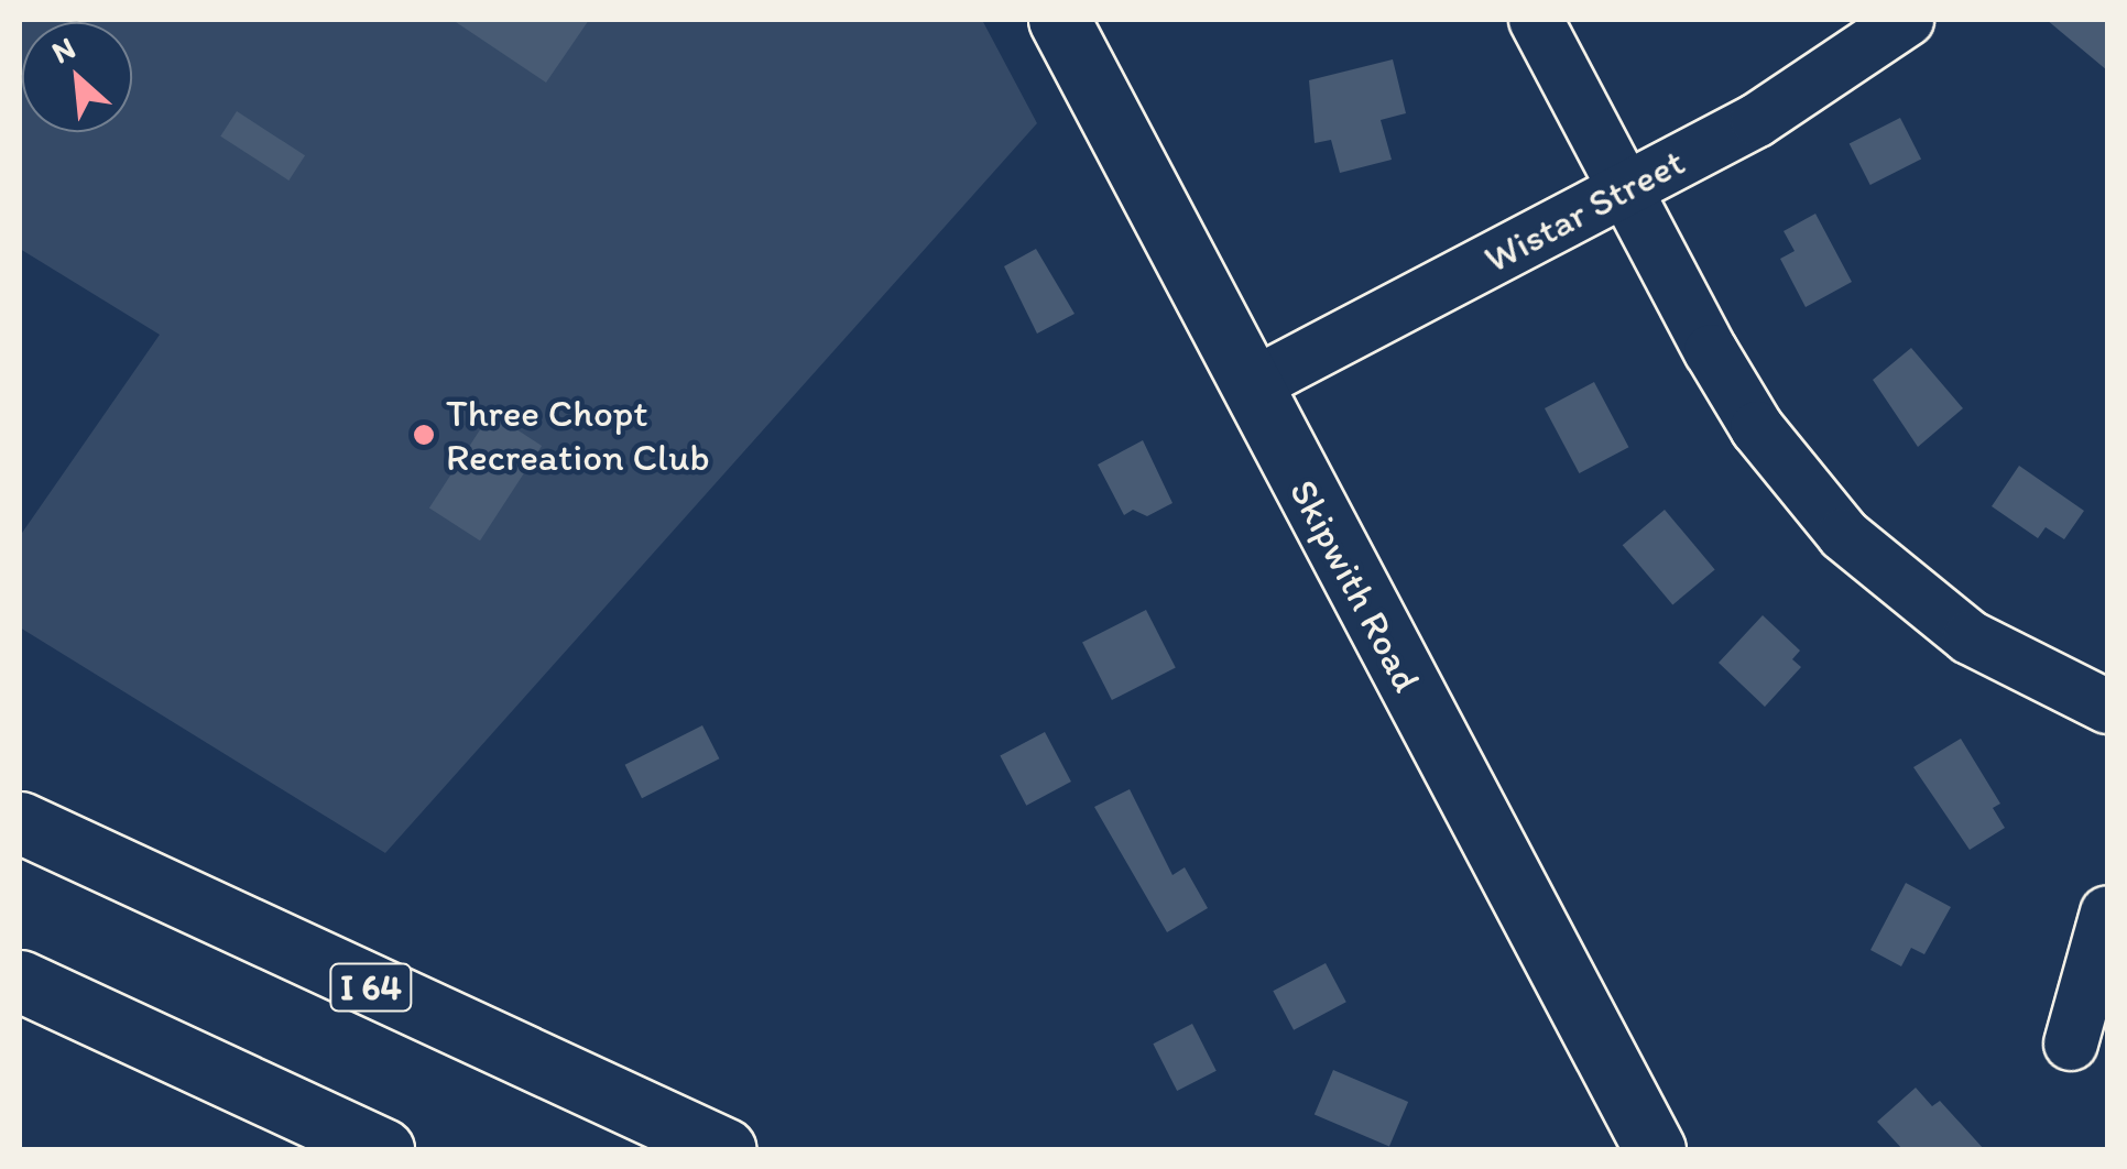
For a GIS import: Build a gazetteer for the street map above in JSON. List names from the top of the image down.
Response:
{
  "streets": {
    "main road": ["Skipwith Road", "I 64"],
    "street": ["Wistar Street"]
  },
  "crossings": [
    ["Wistar Street", "Skipwith Road"]
  ],
  "places": ["Three Chopt Recreation Club"],
  "north": "top left"
}
